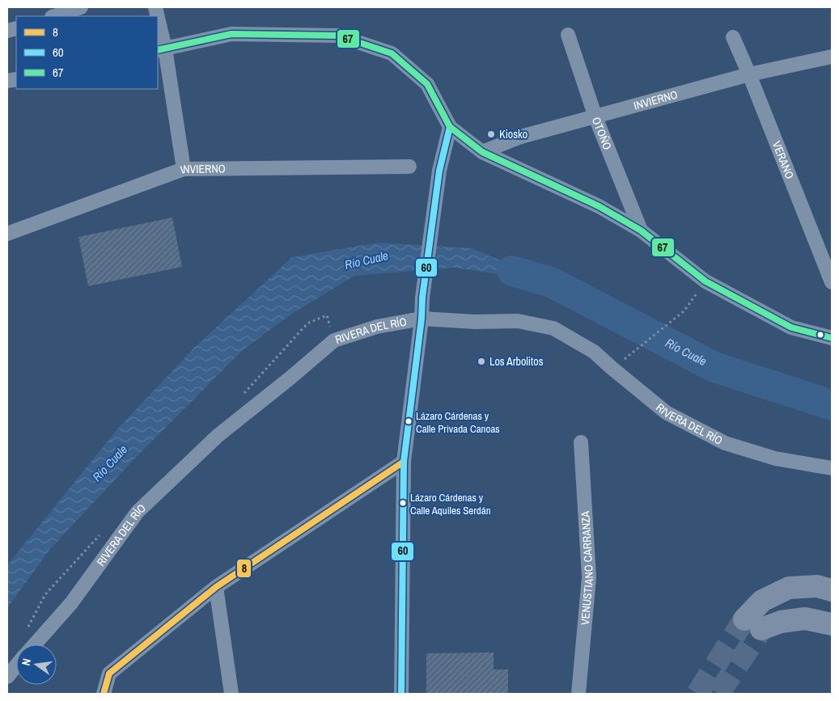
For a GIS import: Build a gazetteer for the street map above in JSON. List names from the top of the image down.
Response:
{
  "streets": {
    "street": [
      "INVIERNO",
      "OTOÑO",
      "VERANO",
      "RIVERA DEL RÍO",
      "VENUSTIANO CARRANZA"
    ]
  },
  "crossings": [
    ["INVIERNO", "OTOÑO"],
    ["INVIERNO", "VERANO"]
  ],
  "water": ["Río Cuale"],
  "places": [
    "Kiosko",
    "Los Arbolitos",
    "Lázaro Cárdenas y Calle Privada Canoas",
    "Lázaro Cárdenas y Calle Aquiles Serdán"
  ],
  "lines": ["transit line 67", "transit line 60", "transit line 8"],
  "legend": ["8", "60", "67"],
  "north": "left"
}
